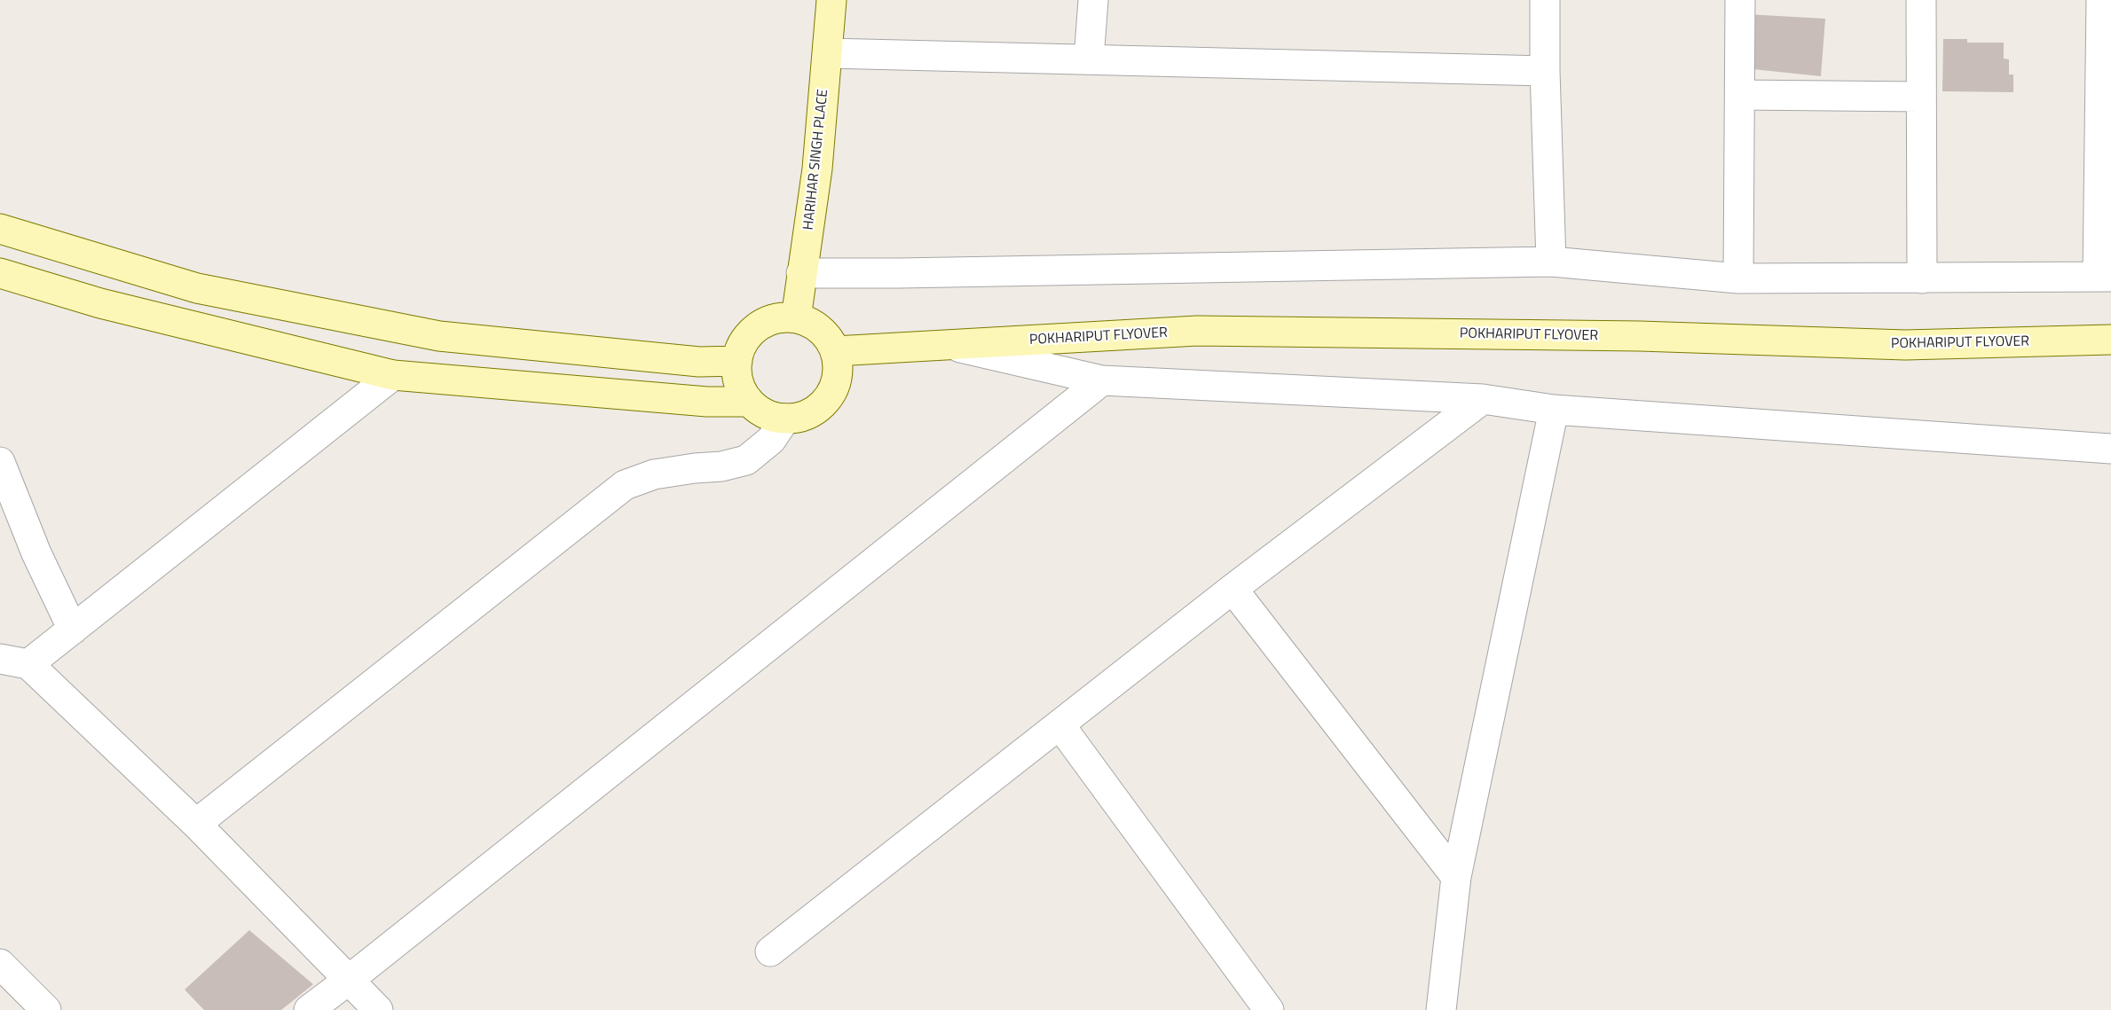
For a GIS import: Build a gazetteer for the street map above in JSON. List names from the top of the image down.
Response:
{
  "streets": {
    "main road": ["HARIHAR SINGH PLACE", "POKHARIPUT FLYOVER"]
  },
  "crossings": [
    ["HARIHAR SINGH PLACE", "POKHARIPUT FLYOVER"]
  ]
}
